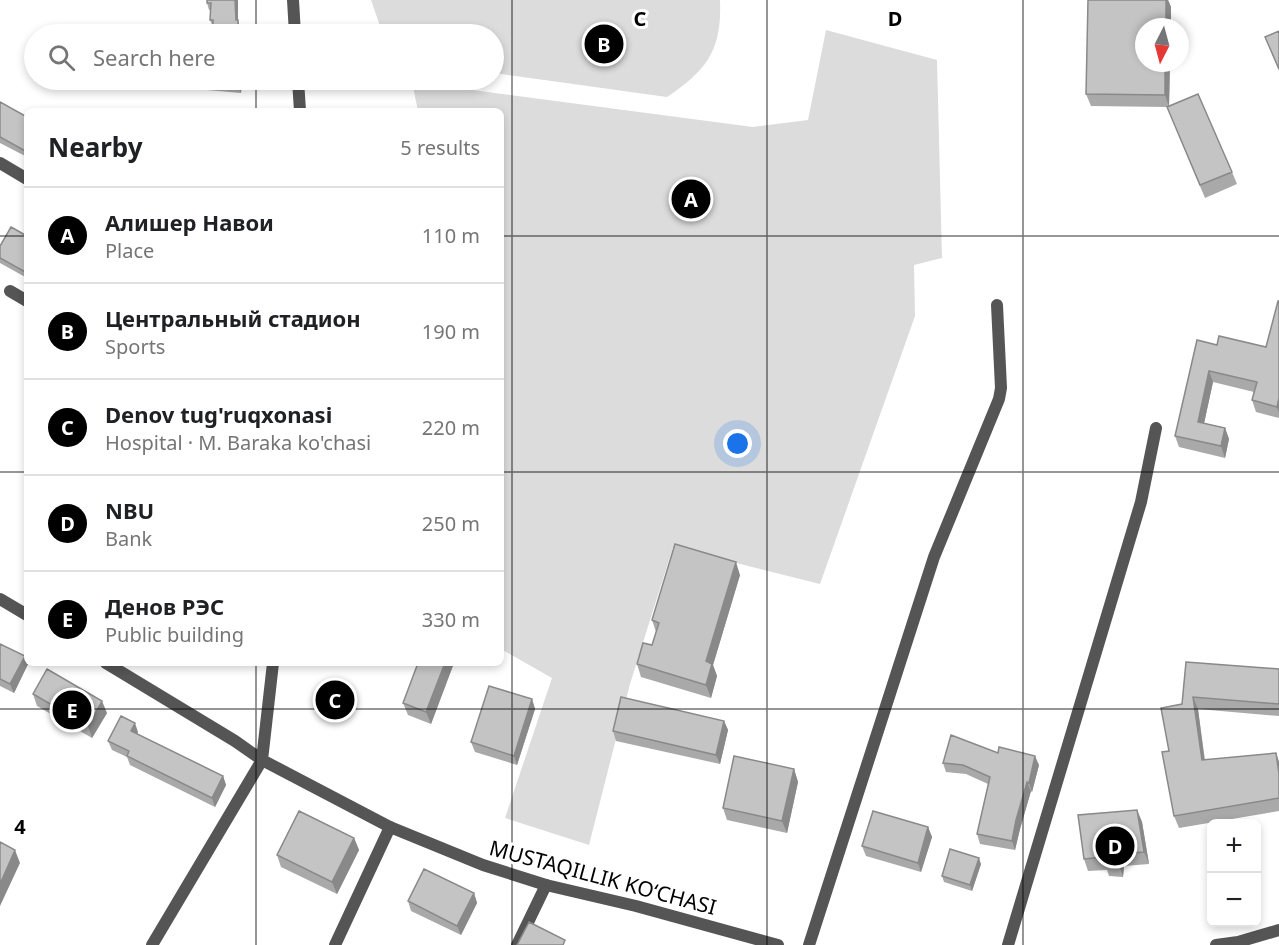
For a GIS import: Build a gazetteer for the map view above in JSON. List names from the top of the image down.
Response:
{
  "streets": {
    "street": ["MUSTAQILLIK KO‘CHASI"]
  },
  "north": "bottom",
  "page": {
    "pins": [
      "B",
      "A",
      "C",
      "E",
      "D"
    ],
    "search": "Search here",
    "heading": ["Nearby", "5 results"],
    "list": [
      {
        "mark": "A",
        "name": "Алишер Навои",
        "note": "Place",
        "value": "110 m"
      },
      {
        "mark": "B",
        "name": "Центральный стадион",
        "note": "Sports",
        "value": "190 m"
      },
      {
        "mark": "C",
        "name": "Denov tug'ruqxonasi",
        "note": "Hospital · M. Baraka ko'chasi",
        "value": "220 m"
      },
      {
        "mark": "D",
        "name": "NBU",
        "note": "Bank",
        "value": "250 m"
      },
      {
        "mark": "E",
        "name": "Денов РЭС",
        "note": "Public building",
        "value": "330 m"
      }
    ],
    "map_buttons": ["+", "−"]
  },
  "grid": {
    "columns": ["C", "D"],
    "rows": ["4"]
  }
}
